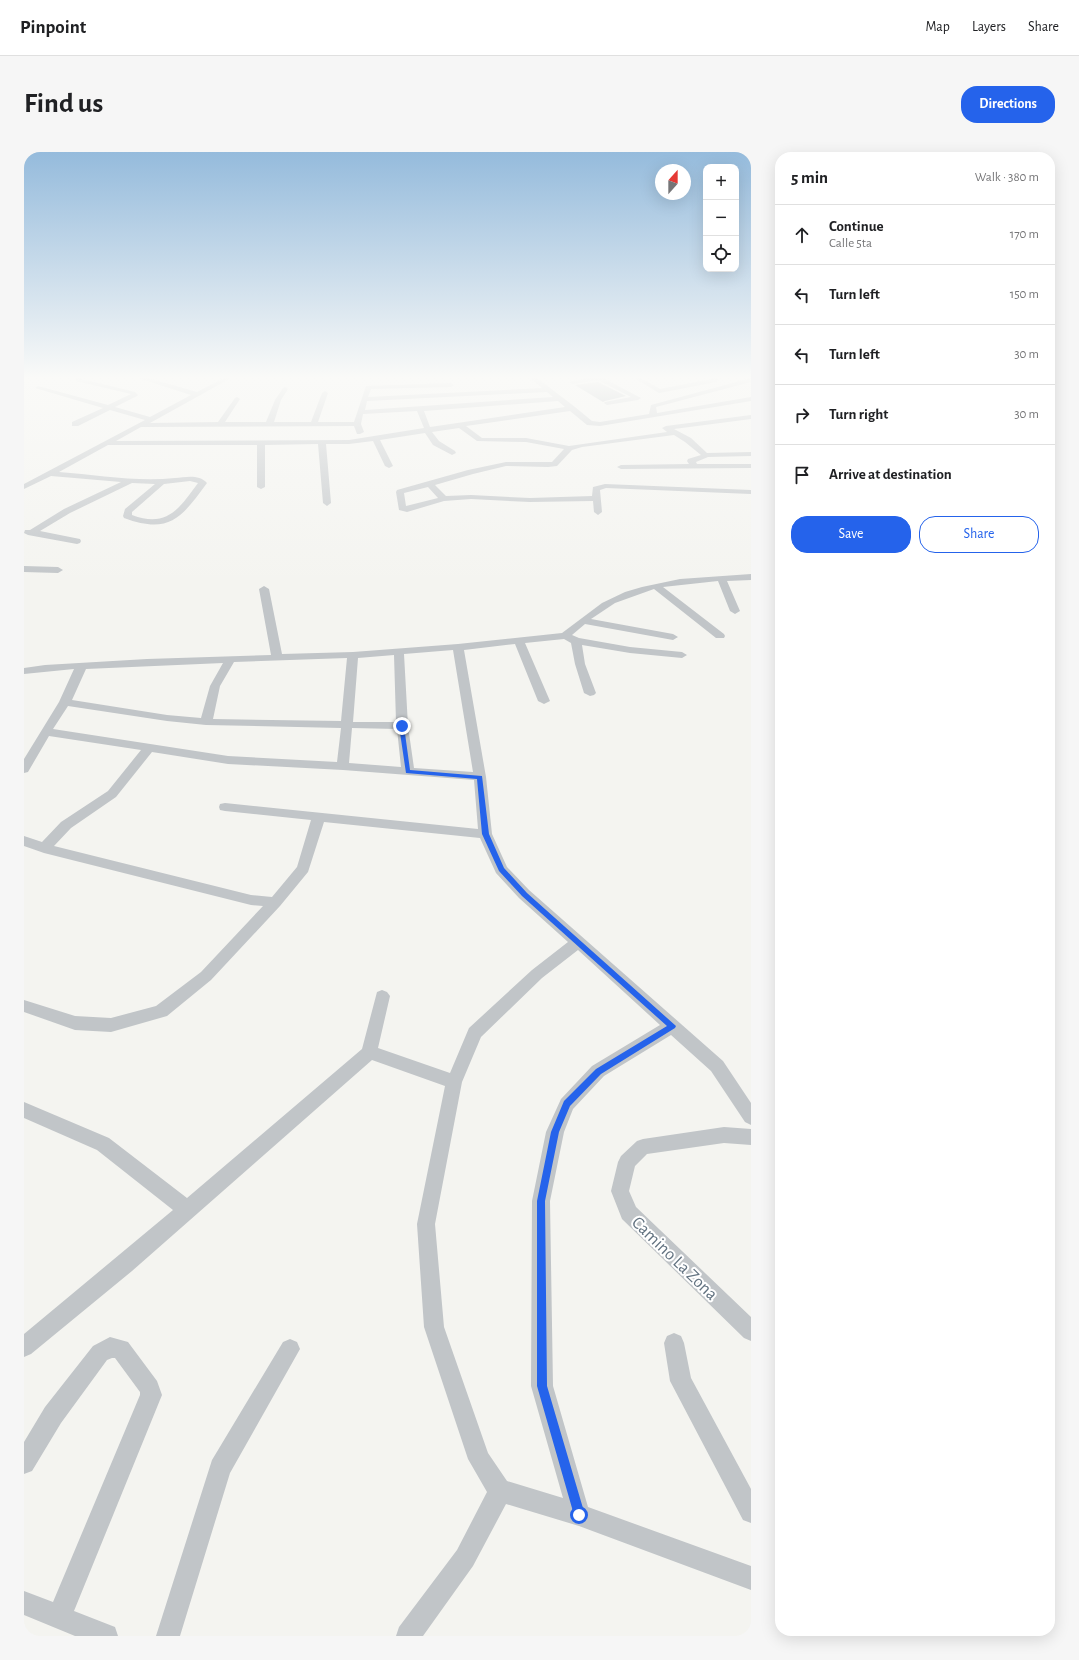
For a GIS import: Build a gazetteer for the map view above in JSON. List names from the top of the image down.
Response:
{
  "streets": {
    "street": ["Camino La Zona"]
  },
  "north": "top",
  "page": {
    "header": "Pinpoint",
    "nav": ["Map", "Layers", "Share"],
    "buttons": [
      "Directions",
      ["Save", "Share"]
    ],
    "title": "Find us",
    "heading": ["5 min", "Walk · 380 m"],
    "map_buttons": ["+", "−"],
    "list": [
      ["Continue", "Calle 5ta", "170 m"],
      ["Turn left", "150 m"],
      ["Turn left", "30 m"],
      ["Turn right", "30 m"],
      "Arrive at destination"
    ]
  }
}
